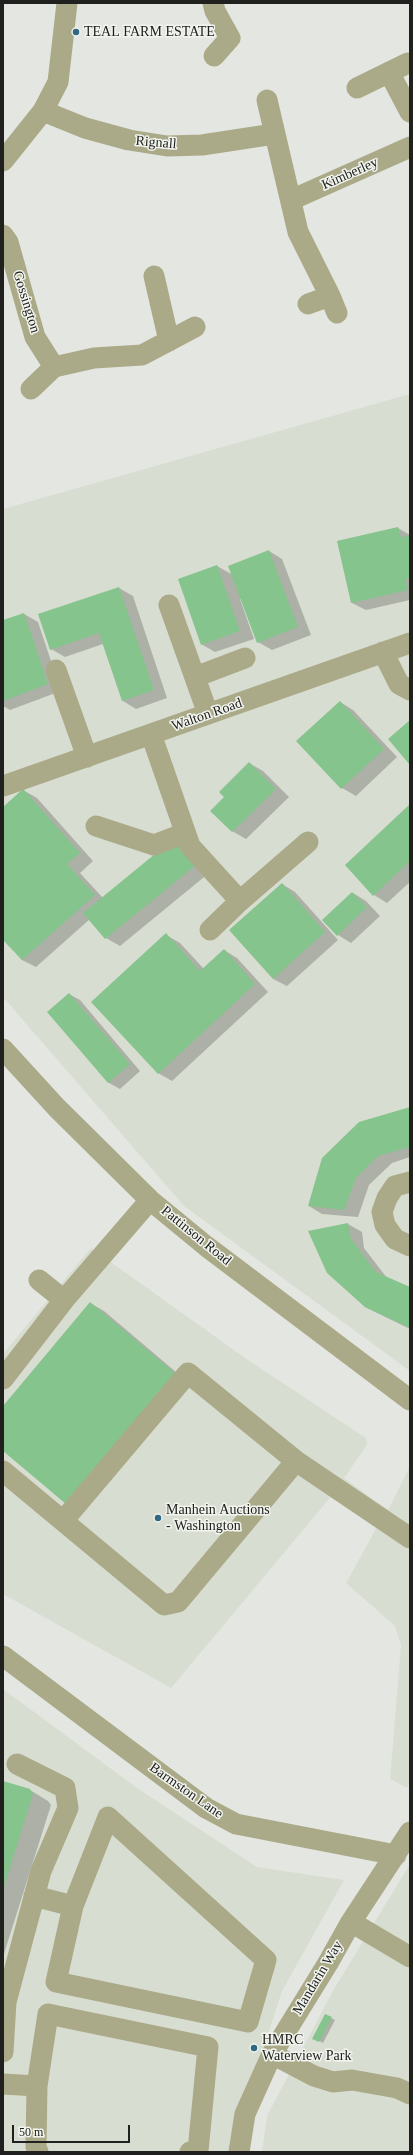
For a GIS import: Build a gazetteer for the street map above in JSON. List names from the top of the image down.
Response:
{
  "streets": {
    "street": [
      "Rignall",
      "Kimberley",
      "Gossington",
      "Walton Road",
      "Pattinson Road",
      "Barmston Lane",
      "Mandarin Way"
    ]
  },
  "crossings": [
    ["Barmston Lane", "Mandarin Way"]
  ],
  "places": ["TEAL FARM ESTATE", "Manhein Auctions - Washington", "HMRC Waterview Park"],
  "scale_bar": "50 m"
}
